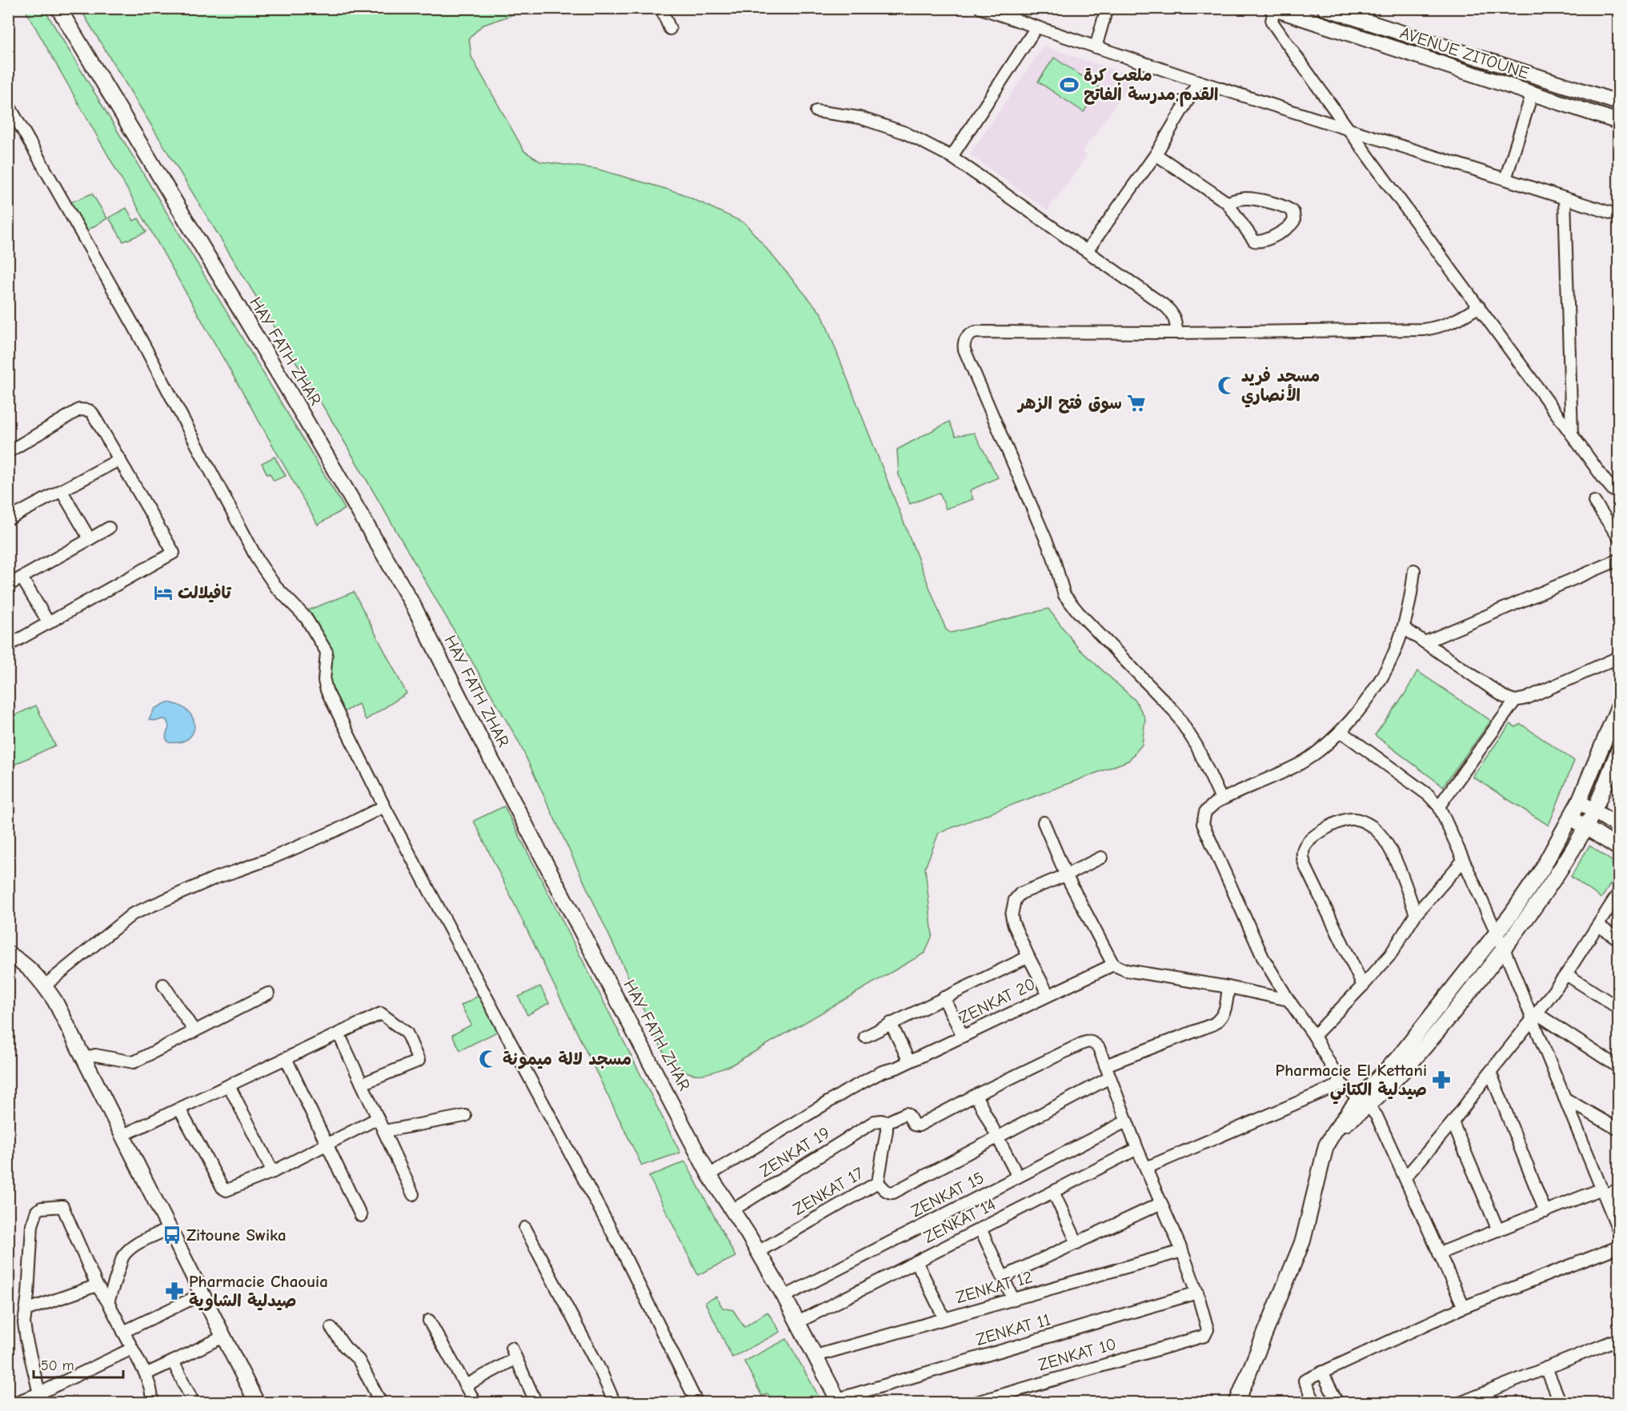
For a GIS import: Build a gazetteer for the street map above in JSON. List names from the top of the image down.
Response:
{
  "streets": {
    "street": [
      "AVENUE ZITOUNE",
      "HAY FATH ZHAR",
      "ZENKAT 20",
      "ZENKAT 19",
      "ZENKAT 17",
      "ZENKAT 15",
      "ZENKAT 14",
      "ZENKAT 12",
      "ZENKAT 11",
      "ZENKAT 10"
    ]
  },
  "crossings": [
    ["HAY FATH ZHAR", "ZENKAT 20"],
    ["HAY FATH ZHAR", "ZENKAT 19"],
    ["HAY FATH ZHAR", "ZENKAT 17"],
    ["HAY FATH ZHAR", "ZENKAT 15"],
    ["HAY FATH ZHAR", "ZENKAT 14"],
    ["HAY FATH ZHAR", "ZENKAT 12"],
    ["HAY FATH ZHAR", "ZENKAT 11"],
    ["ZENKAT 19", "ZENKAT 17"],
    ["ZENKAT 11", "ZENKAT 10"]
  ],
  "places": {
    "sports": ["ملعب كرة القدم;مدرسة الفاتح"],
    "mosque": ["مسجد فريد الأنصاري", "مسجد لالة ميمونة"],
    "supermarket": ["سوق فتح الزهر"],
    "hotel": ["تافيلالت"],
    "pharmacy": ["Pharmacie El Kettani صيدلية الكتاني", "Pharmacie Chaouia صيدلية الشاوية"],
    "bus stop": ["Zitoune Swika"]
  },
  "scale_bar": "50 m"
}
